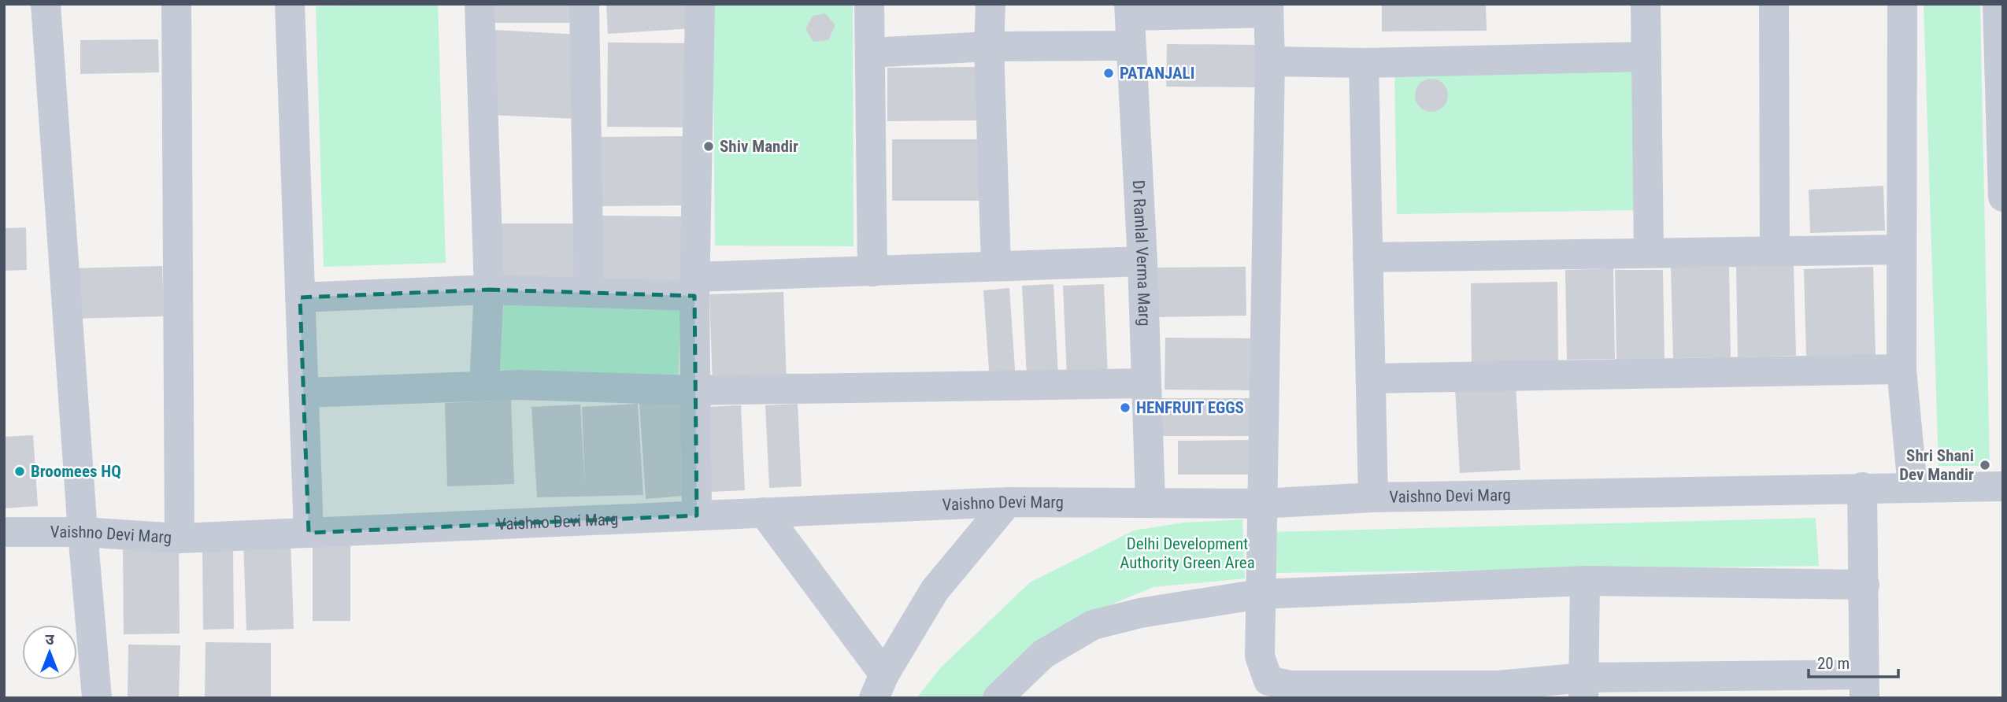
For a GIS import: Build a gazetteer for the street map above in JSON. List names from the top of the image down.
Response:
{
  "streets": {
    "street": ["Dr Ramlal Verma Marg", "Vaishno Devi Marg"]
  },
  "crossings": [
    ["Dr Ramlal Verma Marg", "Vaishno Devi Marg"]
  ],
  "parks": ["Delhi Development Authority Green Area"],
  "places": [
    "PATANJALI",
    "Shiv Mandir",
    "HENFRUIT EGGS",
    "Shri Shani Dev Mandir",
    "Broomees HQ"
  ],
  "scale_bar": "20 m",
  "north": "top"
}
